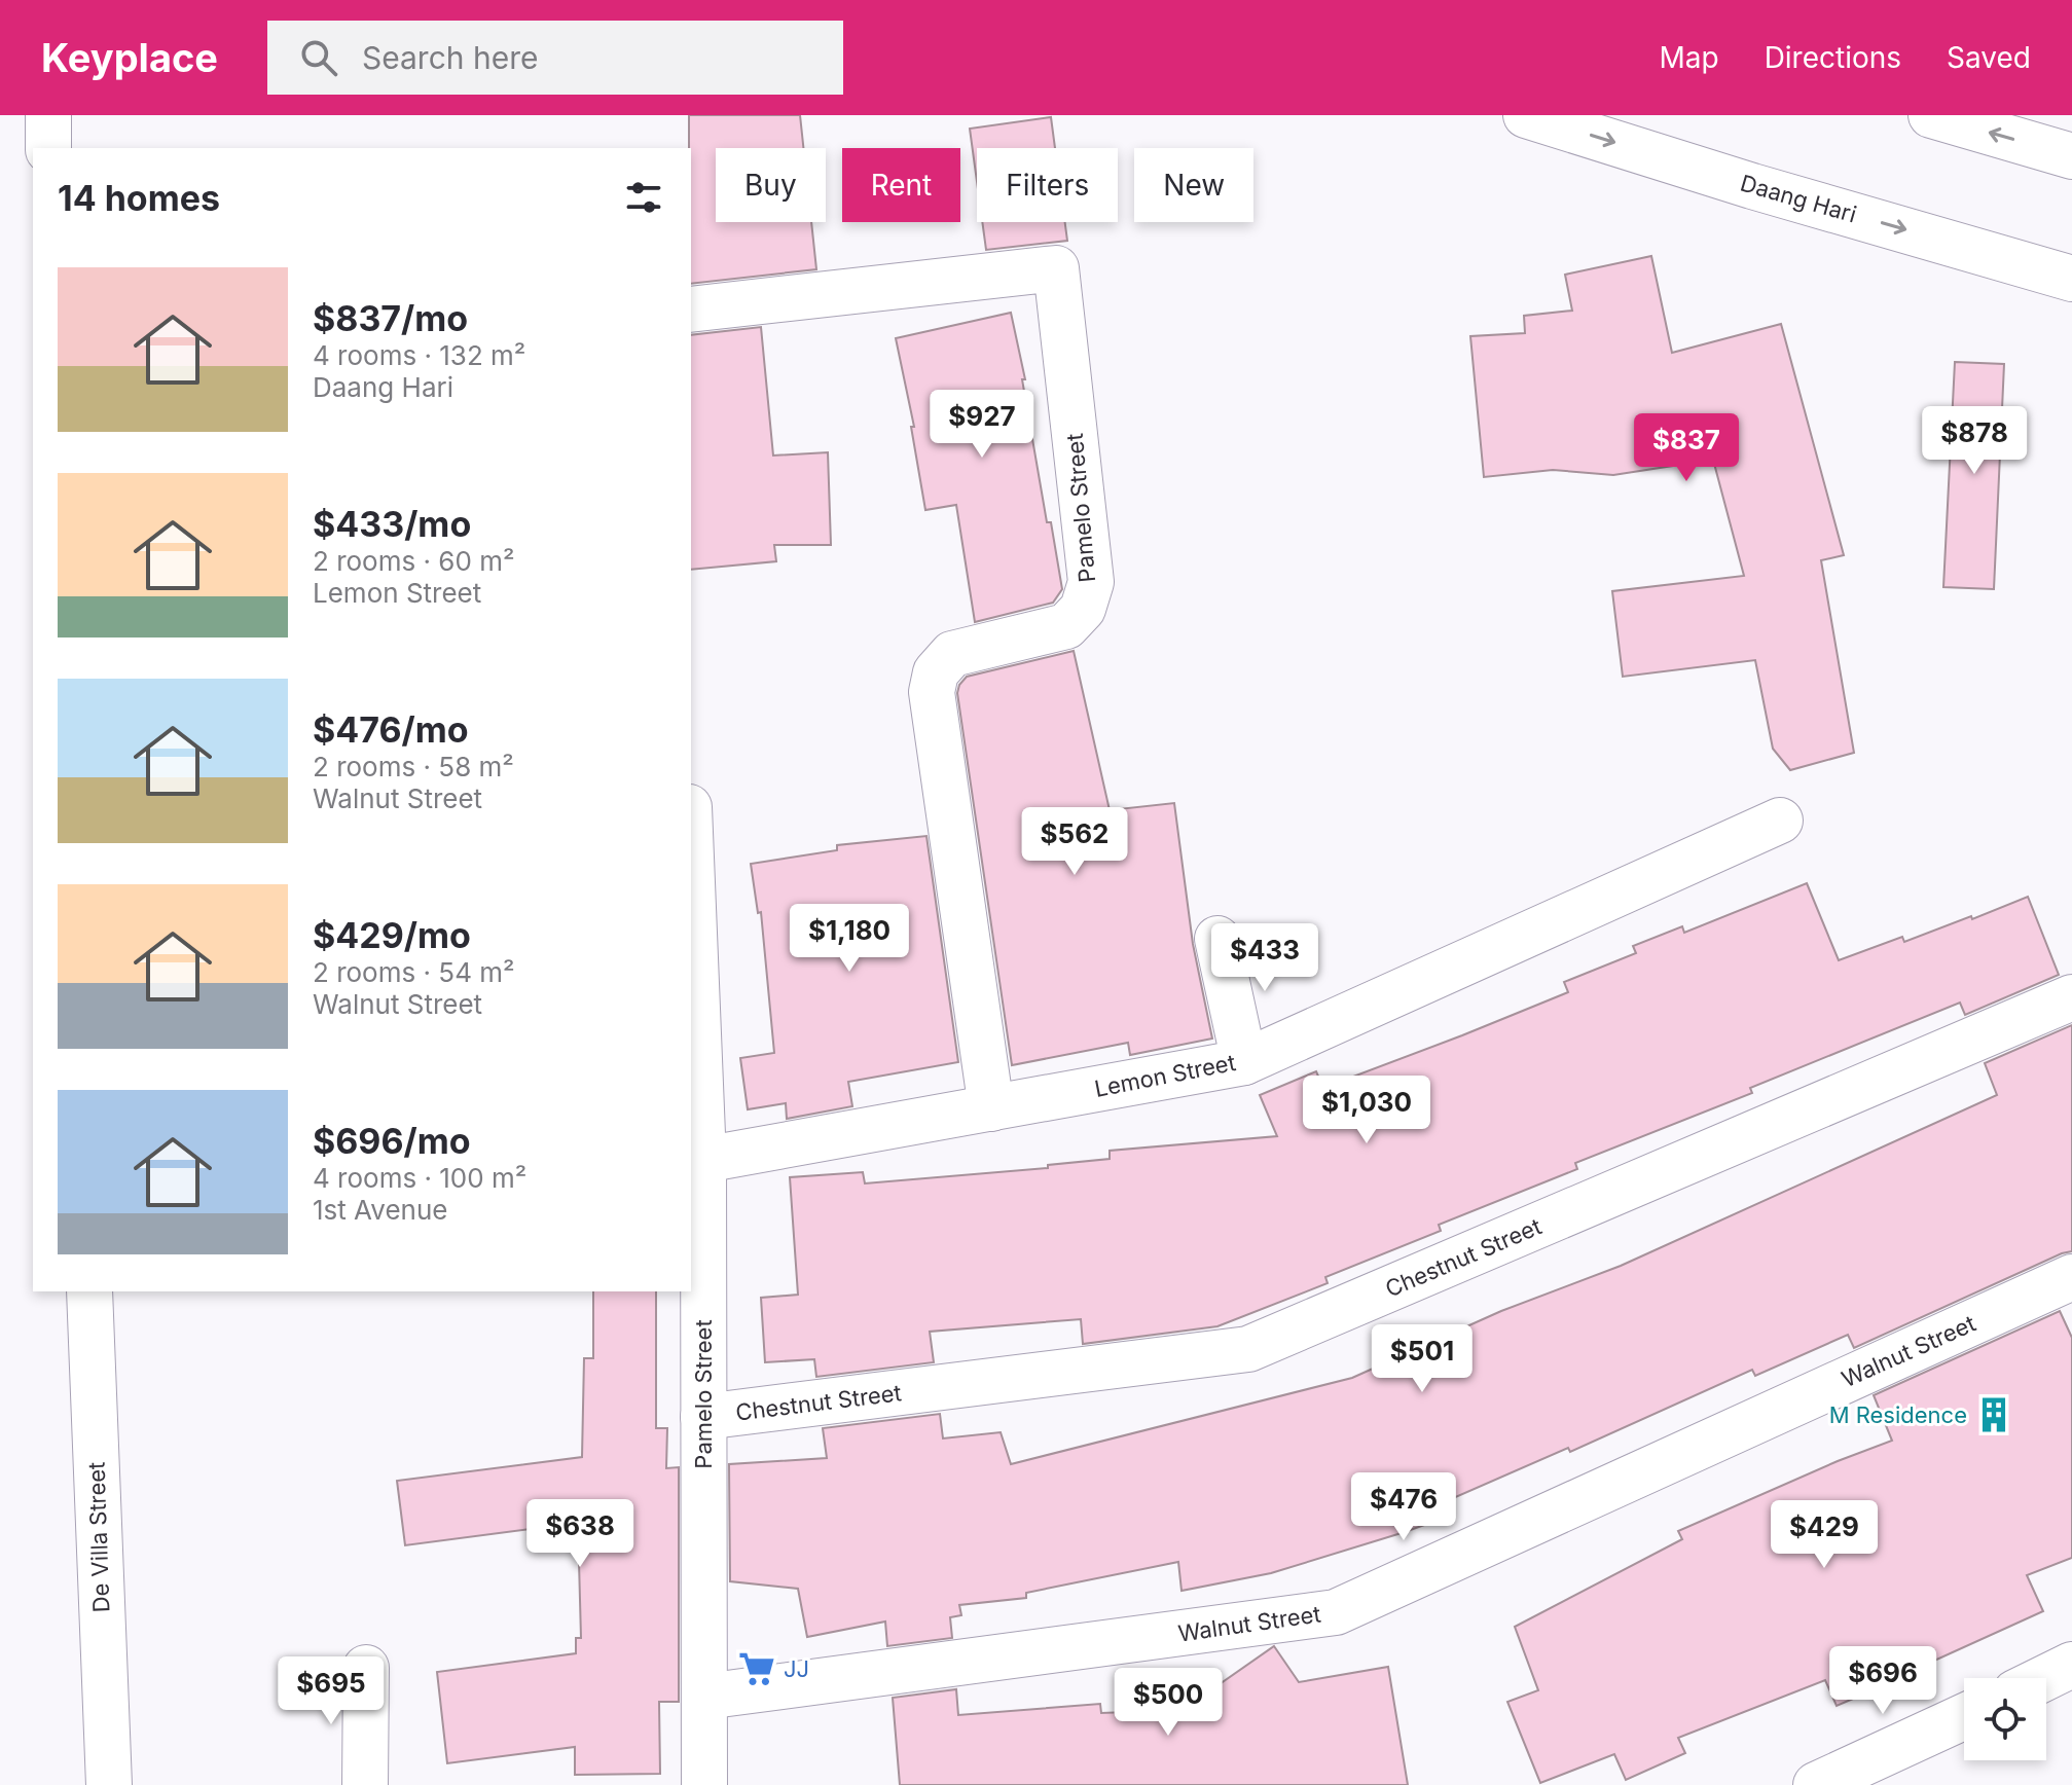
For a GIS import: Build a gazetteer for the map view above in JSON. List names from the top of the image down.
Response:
{
  "streets": {
    "street": [
      "Daang Hari",
      "Pamelo Street",
      "Lemon Street",
      "Chestnut Street",
      "Walnut Street",
      "De Villa Street"
    ]
  },
  "crossings": [
    ["Pamelo Street", "Lemon Street"],
    ["Pamelo Street", "Chestnut Street"],
    ["Pamelo Street", "Walnut Street"]
  ],
  "one_way": ["Daang Hari"],
  "places": {
    "building": ["M Residence"],
    "supermarket": ["JJ"]
  },
  "page": {
    "header": "Keyplace",
    "search": "Search here",
    "nav": ["Map", "Directions", "Saved"],
    "chip": [
      "Buy",
      "Rent",
      "Filters",
      "New"
    ],
    "heading": "14 homes",
    "list": [
      {
        "name": "$837/mo",
        "note": "4 rooms · 132 m² · Daang Hari"
      },
      {
        "name": "$433/mo",
        "note": "2 rooms · 60 m² · Lemon Street"
      },
      {
        "name": "$476/mo",
        "note": "2 rooms · 58 m² · Walnut Street"
      },
      {
        "name": "$429/mo",
        "note": "2 rooms · 54 m² · Walnut Street"
      },
      {
        "name": "$696/mo",
        "note": "4 rooms · 100 m² · 1st Avenue"
      }
    ],
    "price": [
      "$927",
      "$878",
      "$837",
      "$562",
      "$1,180",
      "$433",
      "$1,030",
      "$501",
      "$476",
      "$638",
      "$429",
      "$696",
      "$695",
      "$500"
    ]
  }
}
